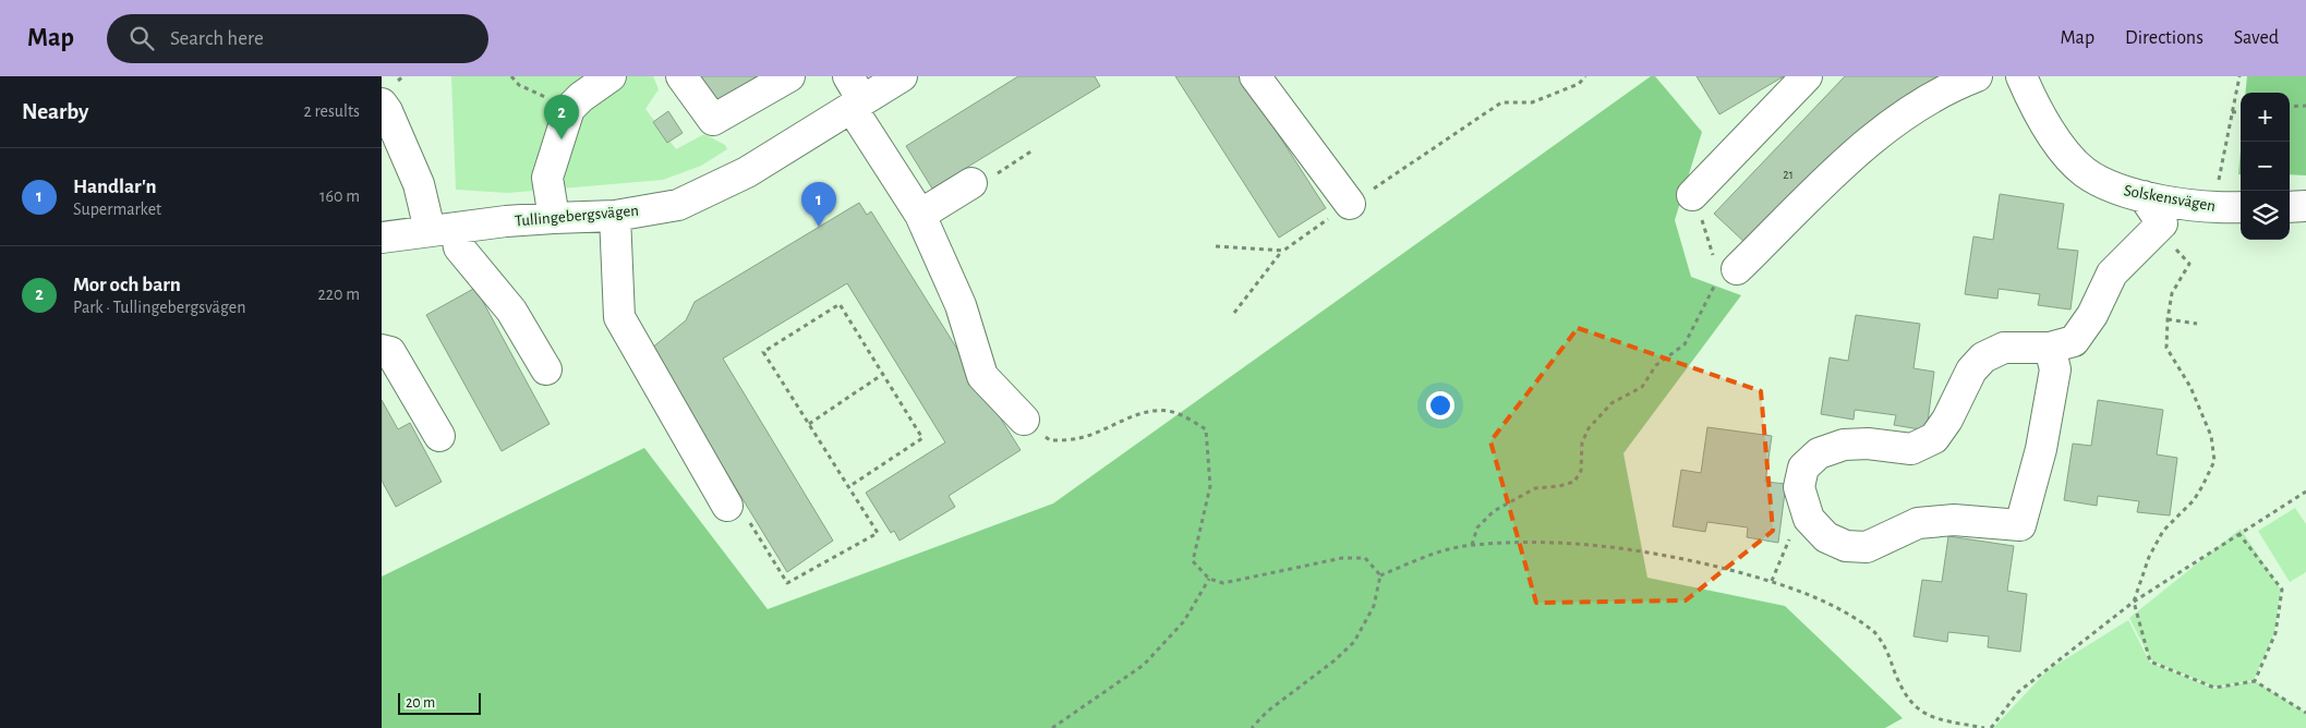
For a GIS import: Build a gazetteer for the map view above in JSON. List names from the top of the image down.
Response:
{
  "streets": {
    "street": ["Solskensvägen", "Tullingebergsvägen"]
  },
  "house_numbers": ["21"],
  "scale_bar": "20 m",
  "page": {
    "header": "Map",
    "search": "Search here",
    "nav": ["Map", "Directions", "Saved"],
    "heading": ["Nearby", "2 results"],
    "map_buttons": ["+", "−"],
    "pins": ["2", "1"],
    "list": [
      {
        "mark": "1",
        "name": "Handlar'n",
        "note": "Supermarket",
        "value": "160 m"
      },
      {
        "mark": "2",
        "name": "Mor och barn",
        "note": "Park · Tullingebergsvägen",
        "value": "220 m"
      }
    ],
    "scale": "20 m"
  }
}
